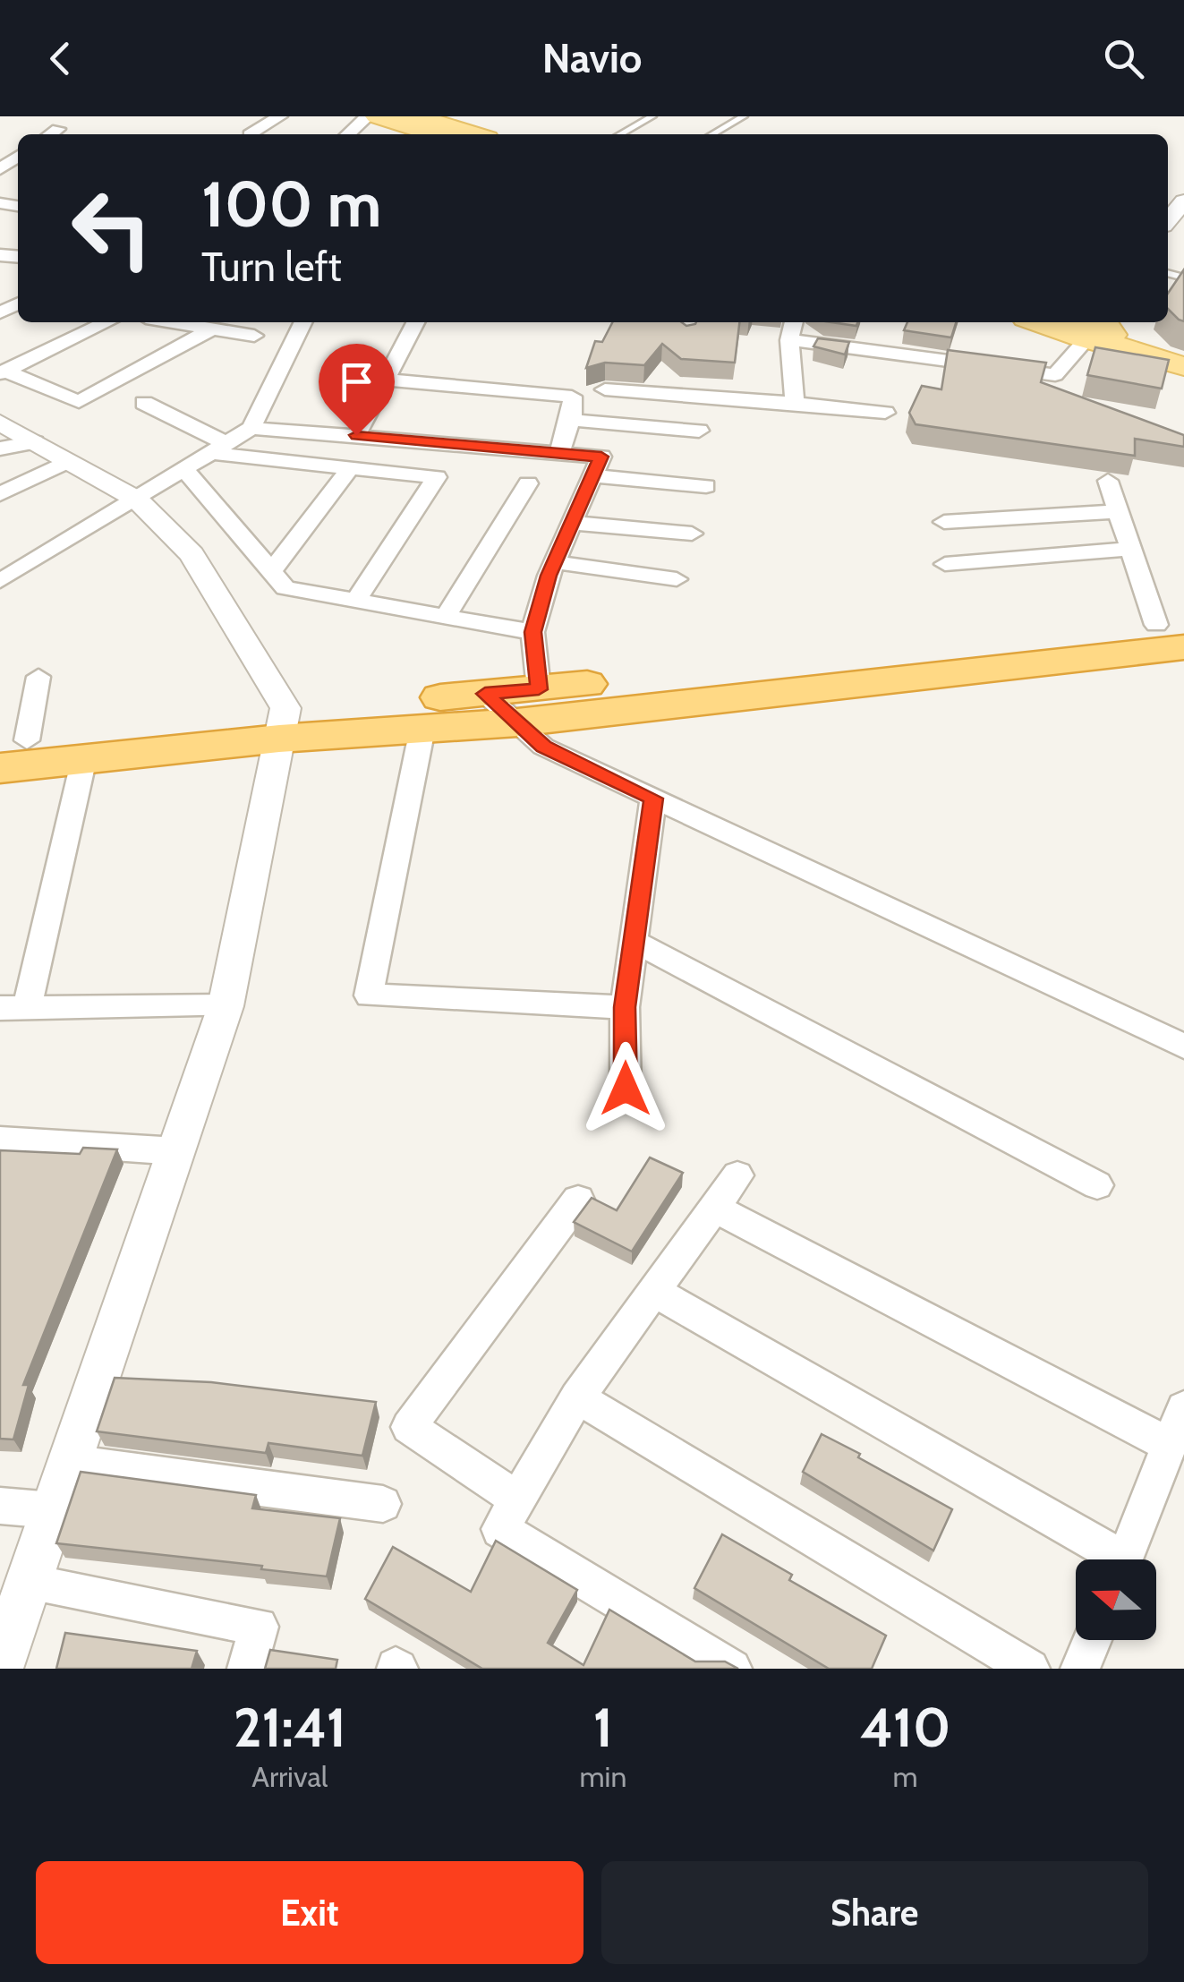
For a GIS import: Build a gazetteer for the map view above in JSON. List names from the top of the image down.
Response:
{
  "north": "left",
  "page": {
    "header": "Navio",
    "turn": ["100 m", "Turn left"],
    "eta": [
      "21:41",
      "Arrival",
      "1",
      "min",
      "410",
      "m"
    ],
    "buttons": ["Exit", "Share"]
  }
}
